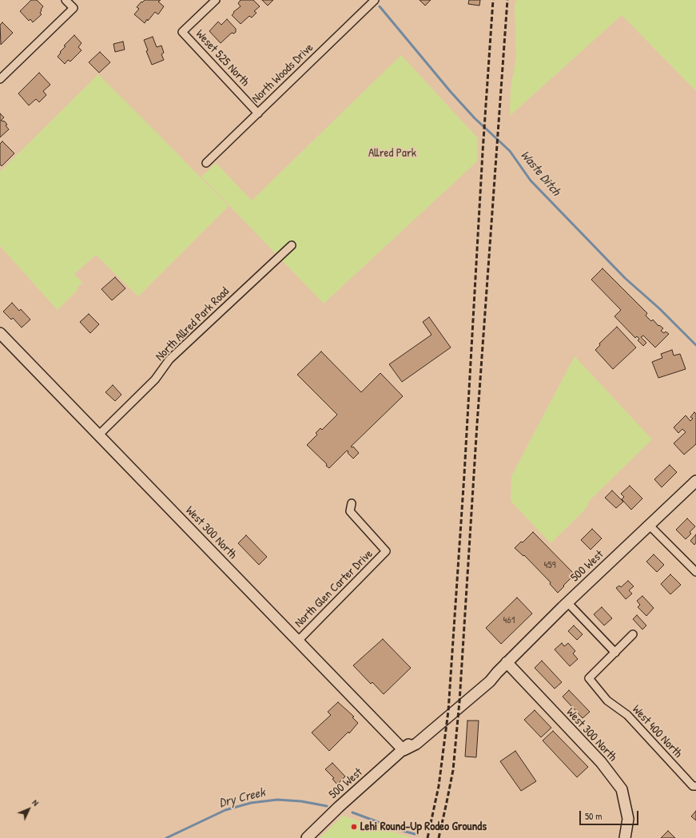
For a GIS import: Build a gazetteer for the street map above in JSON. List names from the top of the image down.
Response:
{
  "streets": {
    "street": [
      "Weset 525 North",
      "North Woods Drive",
      "North Allred Park Road",
      "West 300 North",
      "500 West",
      "North Glen Carter Drive",
      "West 400 North"
    ]
  },
  "crossings": [
    ["Weset 525 North", "North Woods Drive"],
    ["North Allred Park Road", "West 300 North"],
    ["West 300 North", "500 West"],
    ["West 300 North", "North Glen Carter Drive"]
  ],
  "water": ["Waste Ditch", "Dry Creek"],
  "parks": ["Allred Park"],
  "places": ["Lehi Round-Up Rodeo Grounds"],
  "house_numbers": ["459", "461"],
  "scale_bar": "50 m",
  "north": "top right"
}
